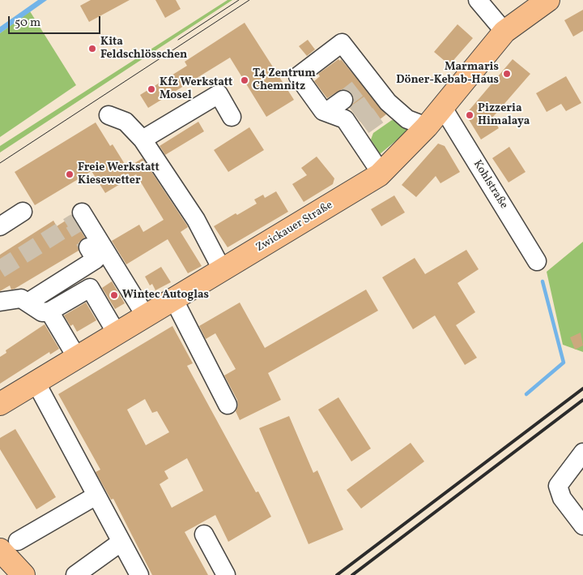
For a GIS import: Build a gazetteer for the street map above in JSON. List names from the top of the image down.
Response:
{
  "streets": {
    "main road": ["Zwickauer Straße"],
    "street": ["Kohlstraße"]
  },
  "crossings": [
    ["Kohlstraße", "Zwickauer Straße"]
  ],
  "places": [
    "Kita Feldschlösschen",
    "Marmaris Döner-Kebab-Haus",
    "T4 Zentrum Chemnitz",
    "Kfz Werkstatt Mosel",
    "Pizzeria Himalaya",
    "Freie Werkstatt Kiesewetter",
    "Wintec Autoglas"
  ],
  "scale_bar": "50 m"
}
